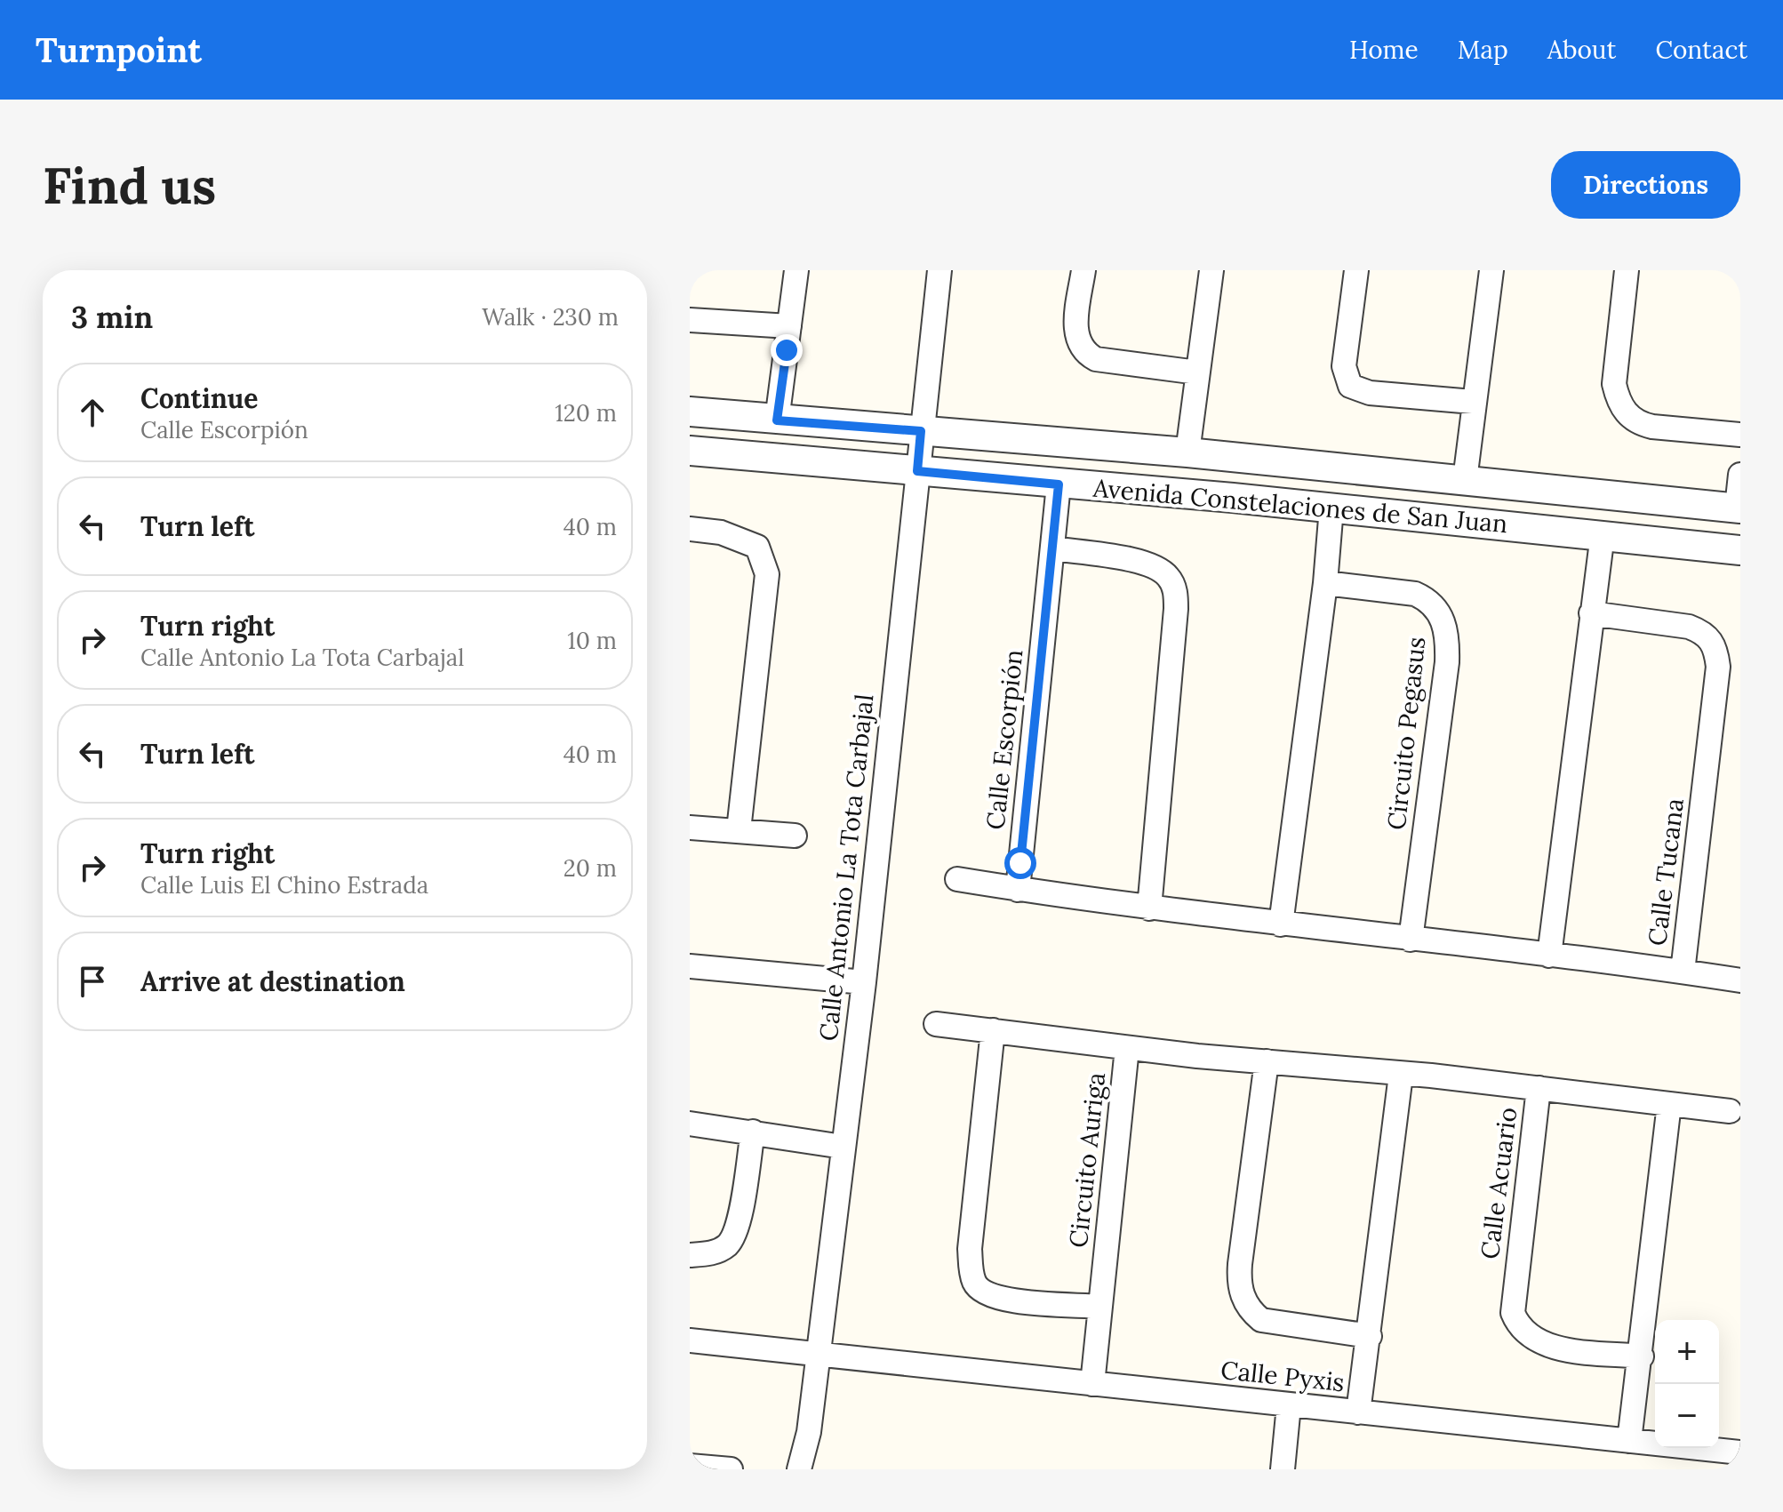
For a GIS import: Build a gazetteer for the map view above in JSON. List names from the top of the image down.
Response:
{
  "streets": {
    "street": [
      "Avenida Constelaciones de San Juan",
      "Circuito Pegasus",
      "Calle Escorpión",
      "Calle Antonio La Tota Carbajal",
      "Calle Tucana",
      "Circuito Auriga",
      "Calle Acuario",
      "Calle Pyxis"
    ]
  },
  "crossings": [
    ["Avenida Constelaciones de San Juan", "Calle Escorpión"],
    ["Avenida Constelaciones de San Juan", "Calle Antonio La Tota Carbajal"],
    ["Calle Antonio La Tota Carbajal", "Calle Pyxis"],
    ["Circuito Auriga", "Calle Pyxis"]
  ],
  "page": {
    "header": "Turnpoint",
    "nav": [
      "Home",
      "Map",
      "About",
      "Contact"
    ],
    "buttons": "Directions",
    "title": "Find us",
    "heading": ["3 min", "Walk · 230 m"],
    "list": [
      ["Continue", "Calle Escorpión", "120 m"],
      ["Turn left", "40 m"],
      ["Turn right", "Calle Antonio La Tota Carbajal", "10 m"],
      ["Turn left", "40 m"],
      ["Turn right", "Calle Luis El Chino Estrada", "20 m"],
      "Arrive at destination"
    ],
    "map_buttons": ["+", "−"]
  }
}
